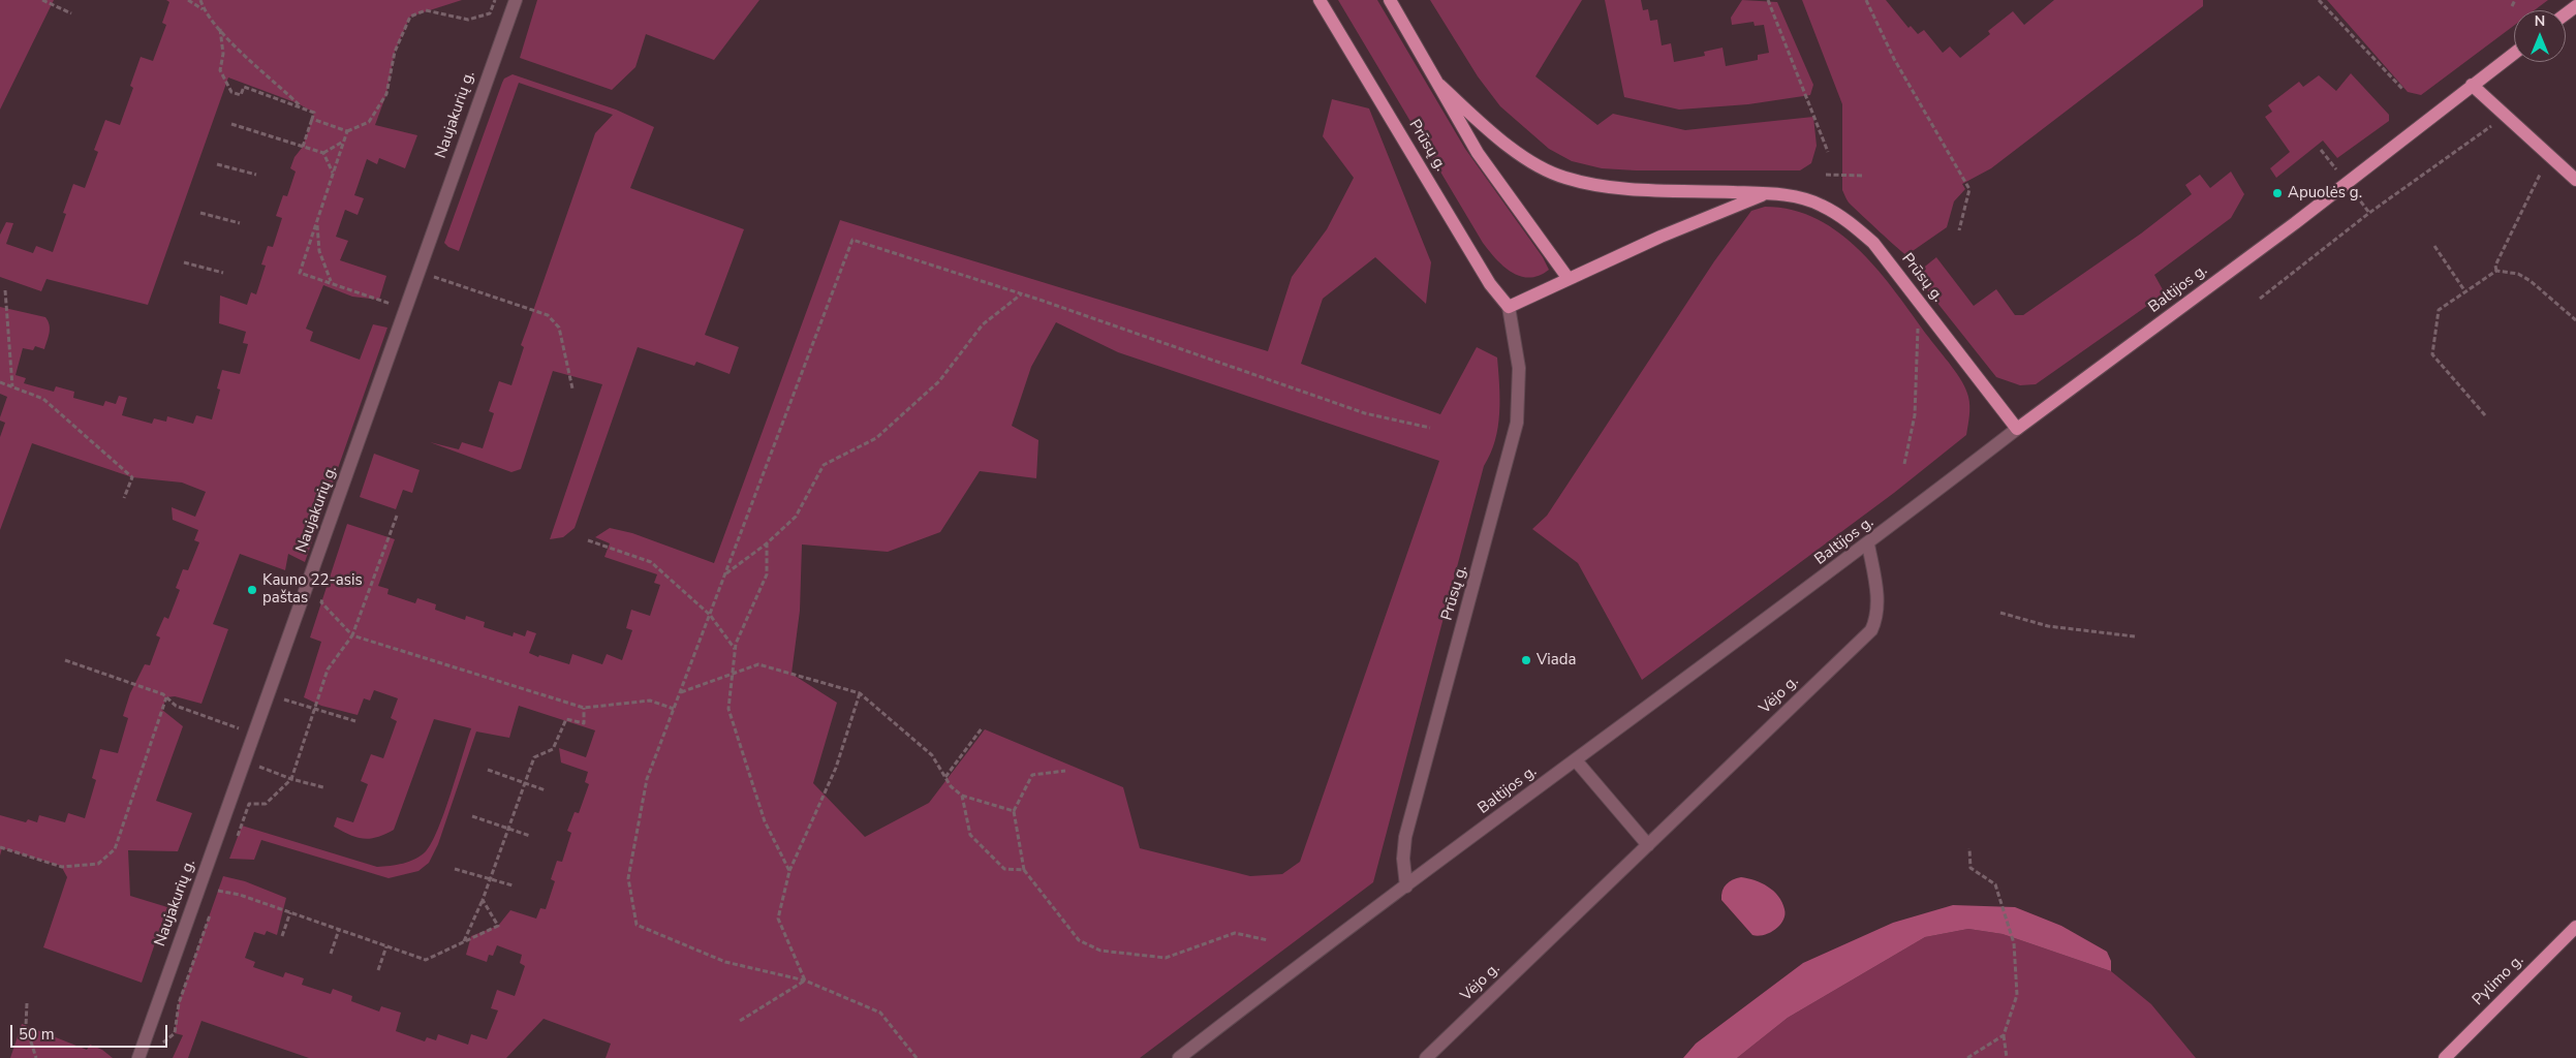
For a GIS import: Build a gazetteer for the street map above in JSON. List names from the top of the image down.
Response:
{
  "streets": {
    "main road": ["Prūsų g.", "Baltijos g.", "Pylimo g."],
    "street": ["Naujakurių g.", "Vėjo g."]
  },
  "crossings": [
    ["Prūsų g.", "Baltijos g."],
    ["Baltijos g.", "Vėjo g."]
  ],
  "places": ["Apuolės g.", "Kauno 22-asis paštas", "Viada"],
  "scale_bar": "50 m",
  "north": "top"
}
